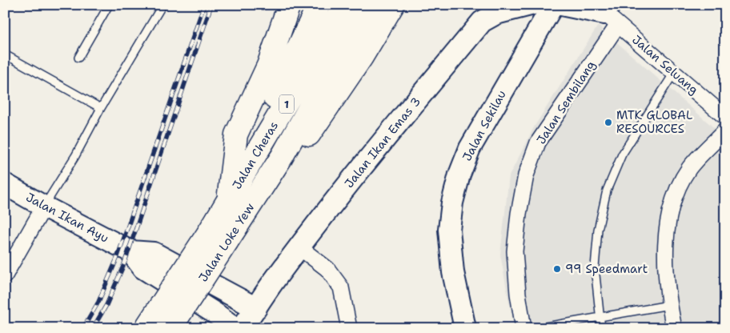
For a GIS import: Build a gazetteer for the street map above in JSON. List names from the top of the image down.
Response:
{
  "streets": {
    "highway": ["1", "Jalan Cheras", "Jalan Loke Yew"],
    "street": [
      "Jalan Seluang",
      "Jalan Sembilang",
      "Jalan Sekilau",
      "Jalan Ikan Emas 3",
      "Jalan Ikan Ayu"
    ]
  },
  "crossings": [
    ["Jalan Seluang", "Jalan Sembilang"],
    ["Jalan Ikan Emas 3", "Jalan Ikan Ayu"],
    ["Jalan Cheras", "Jalan Loke Yew"]
  ],
  "places": ["MTK GLOBAL RESOURCES", "99 Speedmart"]
}
